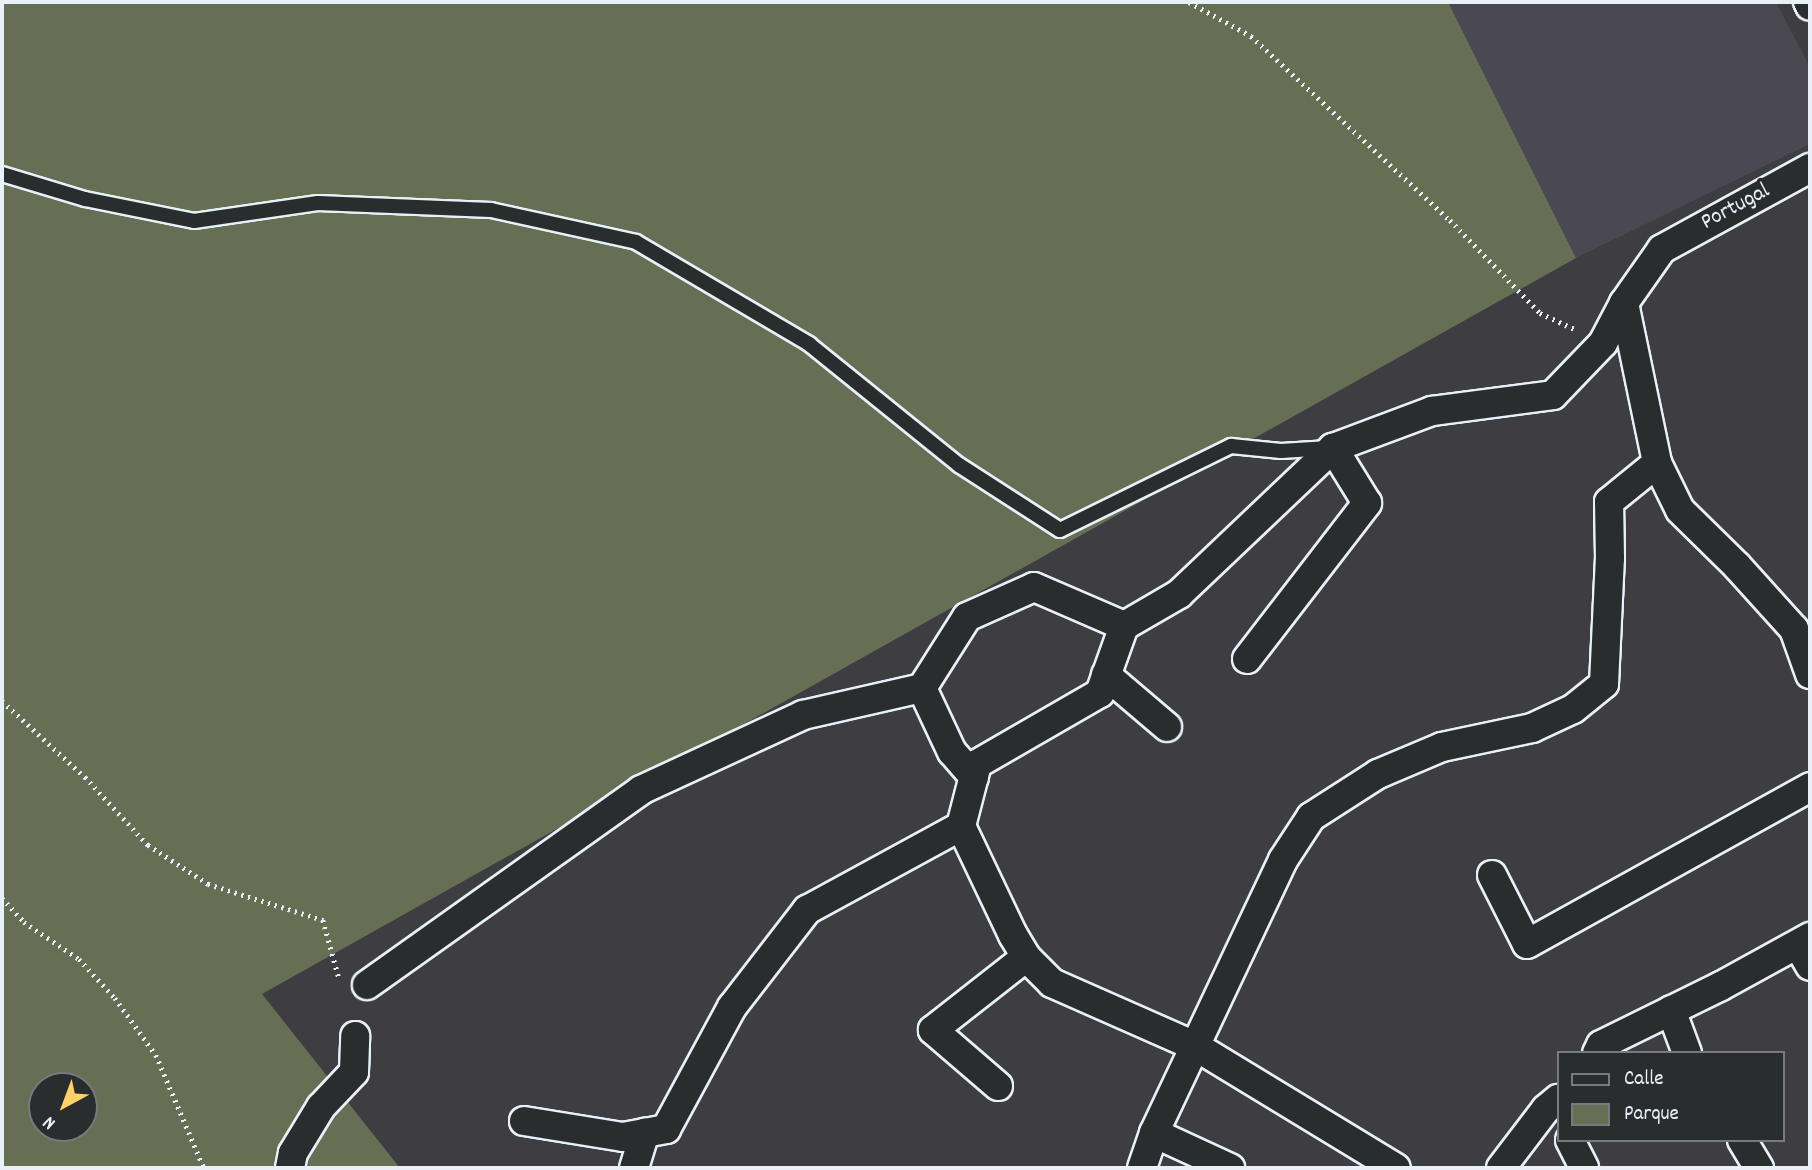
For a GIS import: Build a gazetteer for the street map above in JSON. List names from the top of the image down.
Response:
{
  "streets": {
    "street": ["Portugal"]
  },
  "legend": ["Calle", "Parque"],
  "north": "bottom left"
}
